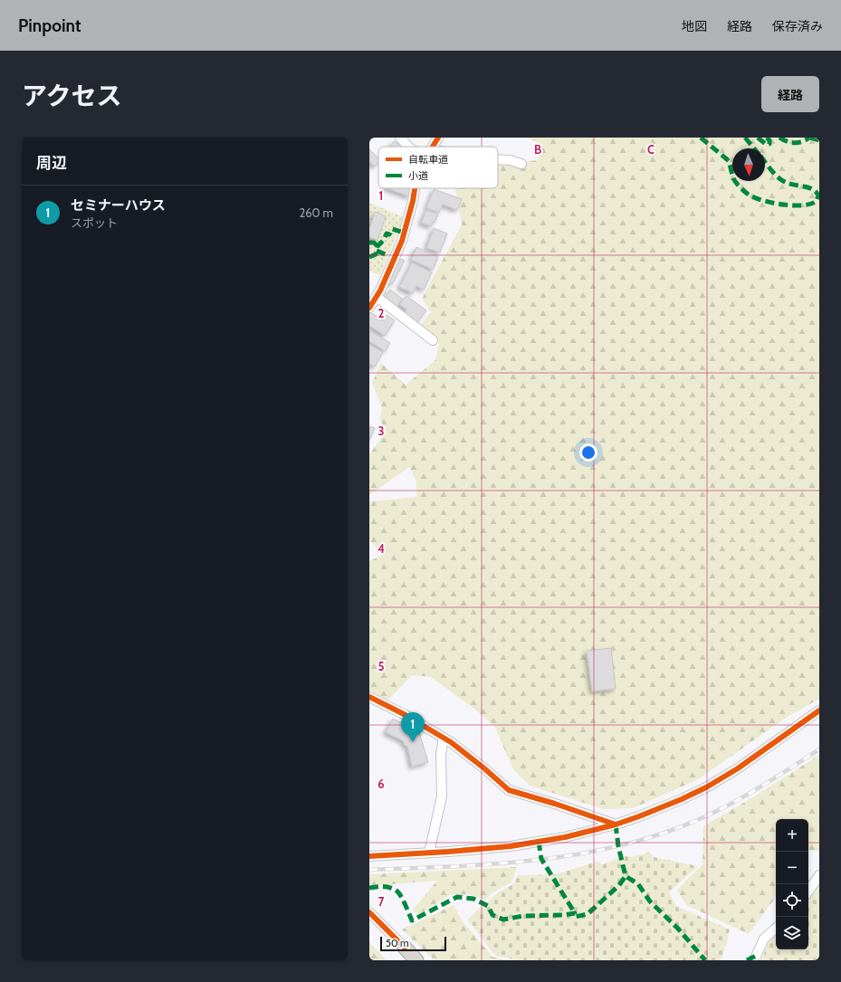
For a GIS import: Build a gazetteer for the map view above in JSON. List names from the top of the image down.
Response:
{
  "legend": ["自転車道", "小道"],
  "scale_bar": "50 m",
  "north": "bottom",
  "page": {
    "header": "Pinpoint",
    "nav": ["地図", "経路", "保存済み"],
    "title": "アクセス",
    "buttons": "経路",
    "heading": "周辺",
    "list": [
      {
        "mark": "1",
        "name": "セミナーハウス",
        "note": "スポット",
        "value": "260 m"
      }
    ],
    "pins": "1",
    "map_buttons": ["+", "−"],
    "scale": "50 m"
  },
  "grid": {
    "columns": ["B", "C"],
    "rows": [
      "1",
      "2",
      "3",
      "4",
      "5",
      "6",
      "7"
    ]
  }
}
